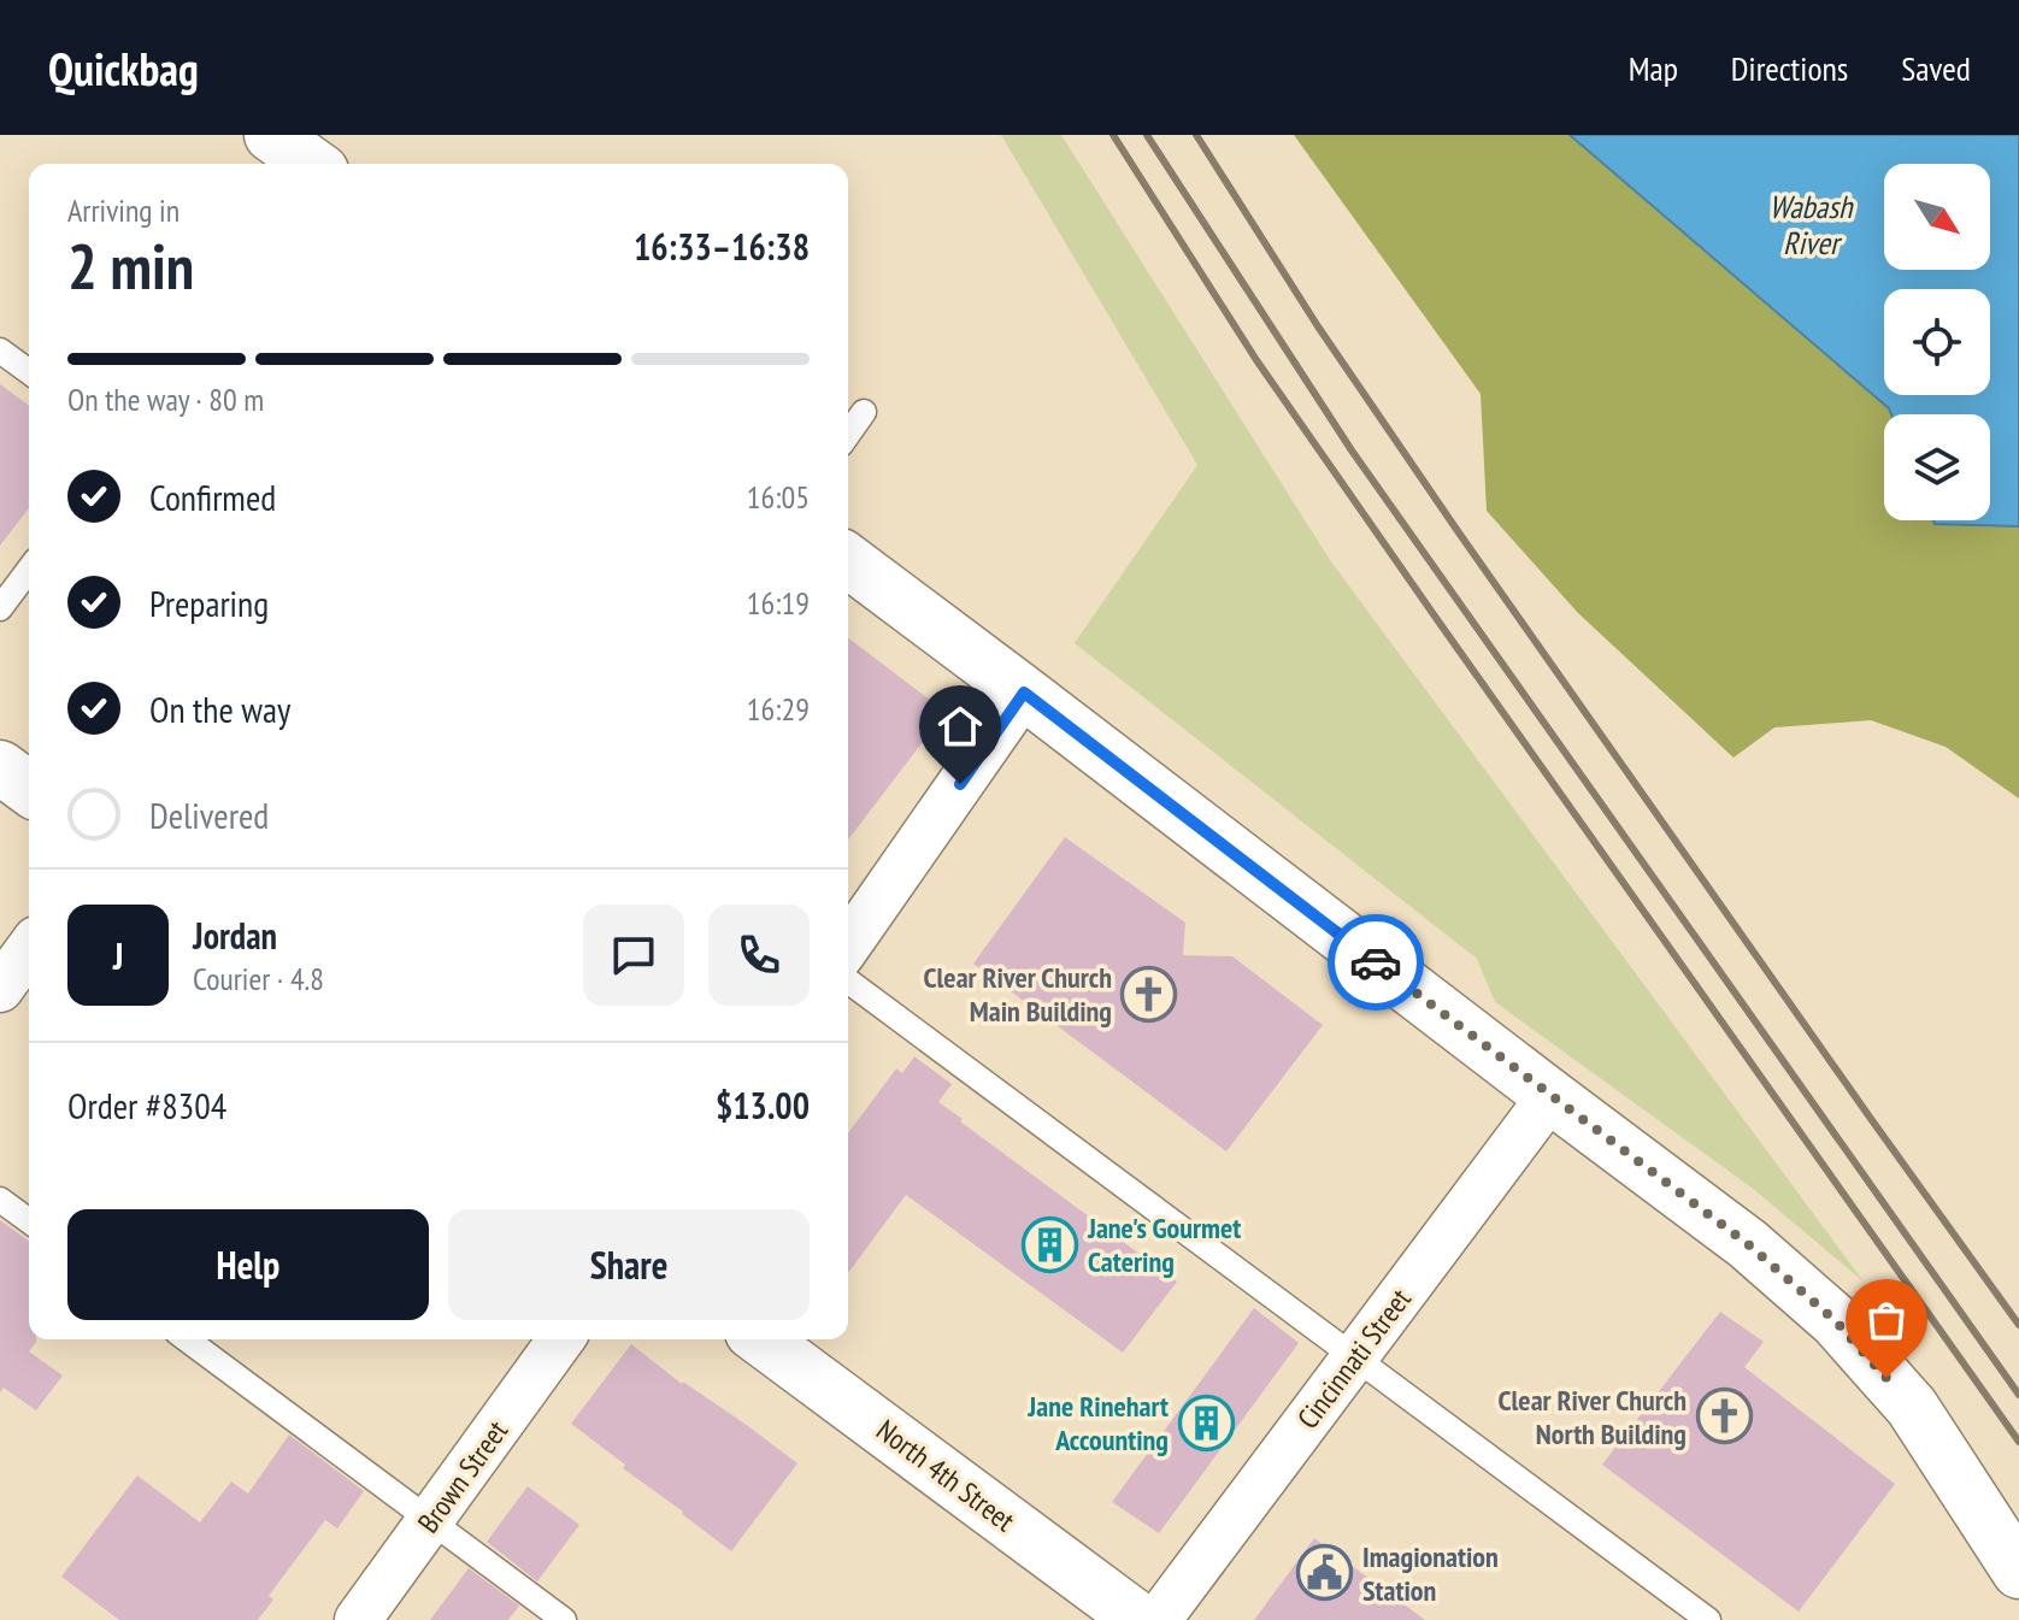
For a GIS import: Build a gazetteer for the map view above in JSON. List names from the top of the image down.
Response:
{
  "streets": {
    "street": ["Cincinnati Street", "North 4th Street", "Brown Street"]
  },
  "water": ["Wabash River"],
  "places": {
    "church": ["Clear River Church Main Building", "Clear River Church North Building"],
    "building": ["Jane's Gourmet Catering", "Jane Rinehart Accounting"],
    "public building": ["Imagionation Station"]
  },
  "north": "bottom right",
  "page": {
    "header": "Quickbag",
    "nav": ["Map", "Directions", "Saved"],
    "heading": ["2 min", "Arriving in", "16:33–16:38"],
    "panel": [
      "Jordan",
      "Courier · 4.8",
      "Order #8304",
      "$13.00"
    ],
    "bar": "On the way · 80 m",
    "list": [
      ["Confirmed", "16:05"],
      ["Preparing", "16:19"],
      ["On the way", "16:29"],
      "Delivered"
    ],
    "round": "J",
    "buttons": ["Help", "Share"]
  }
}
